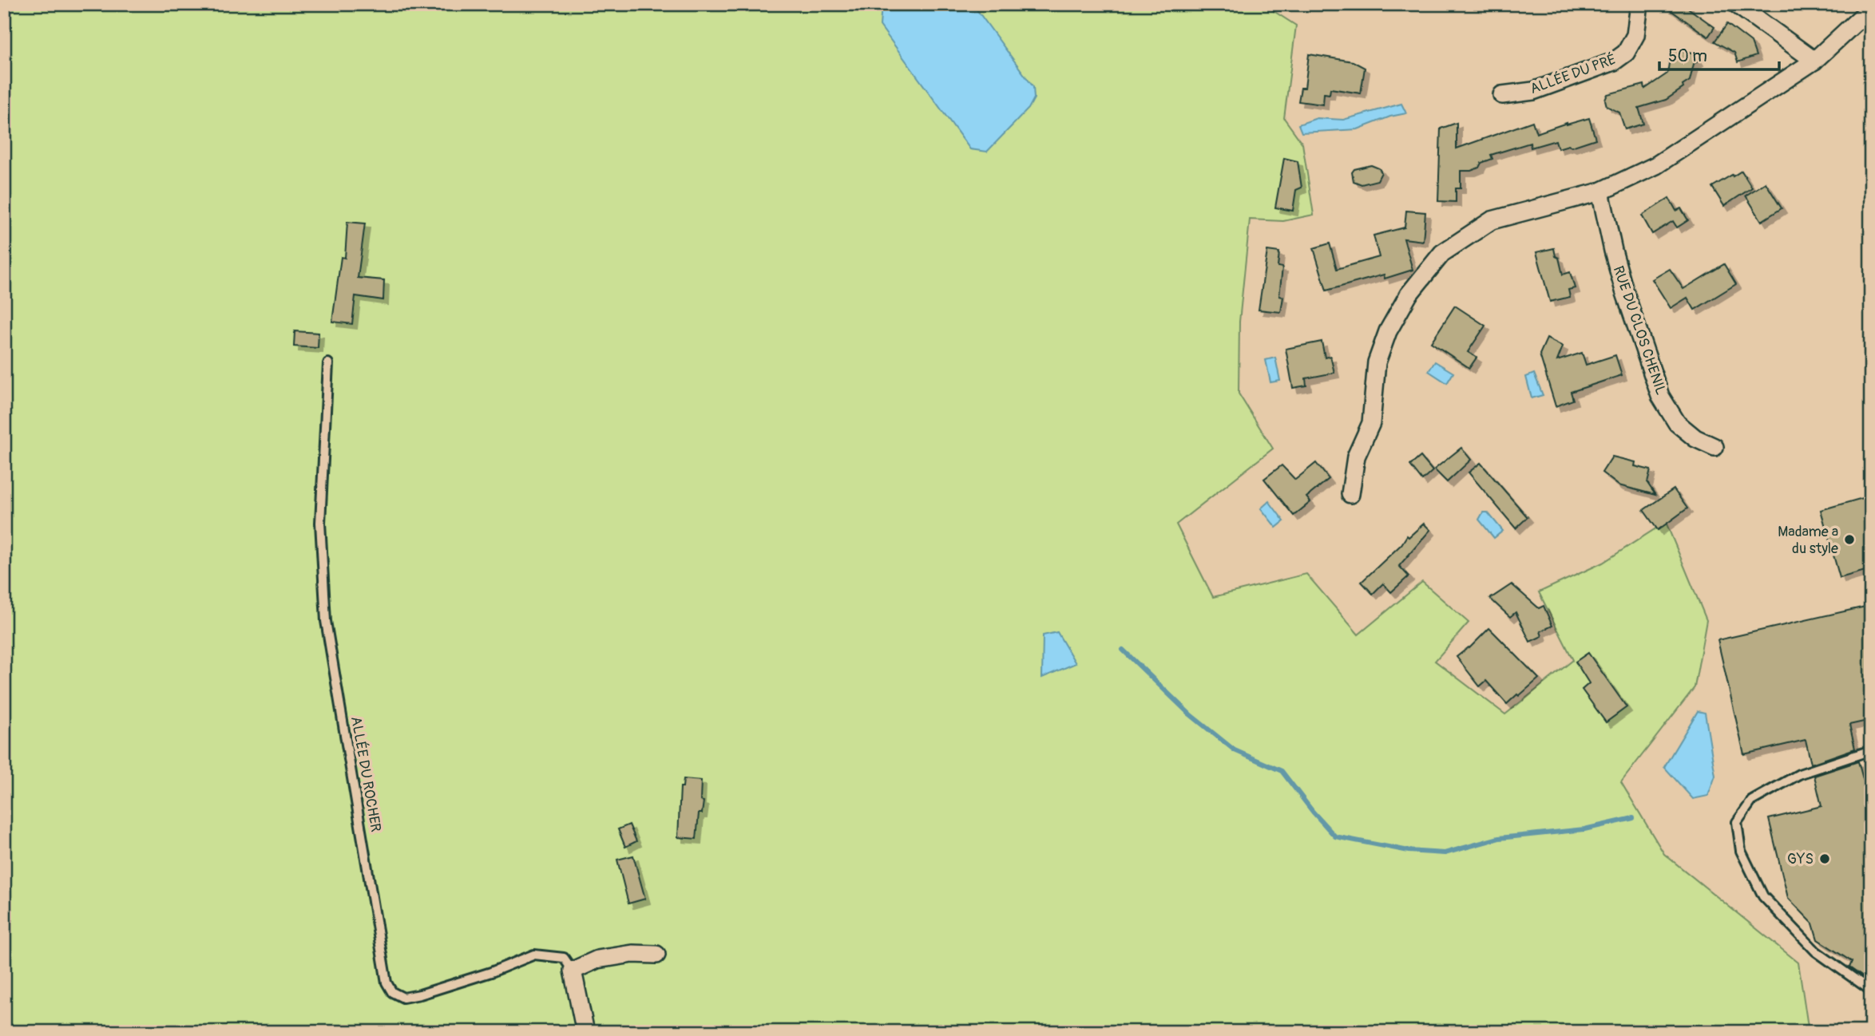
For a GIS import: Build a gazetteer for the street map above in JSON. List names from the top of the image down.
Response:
{
  "streets": {
    "street": ["ALLÉE DU PRÉ", "RUE DU CLOS CHENIL"],
    "lane": ["ALLÉE DU ROCHER"]
  },
  "places": ["Madame a du style", "GYS"],
  "scale_bar": "50 m"
}
